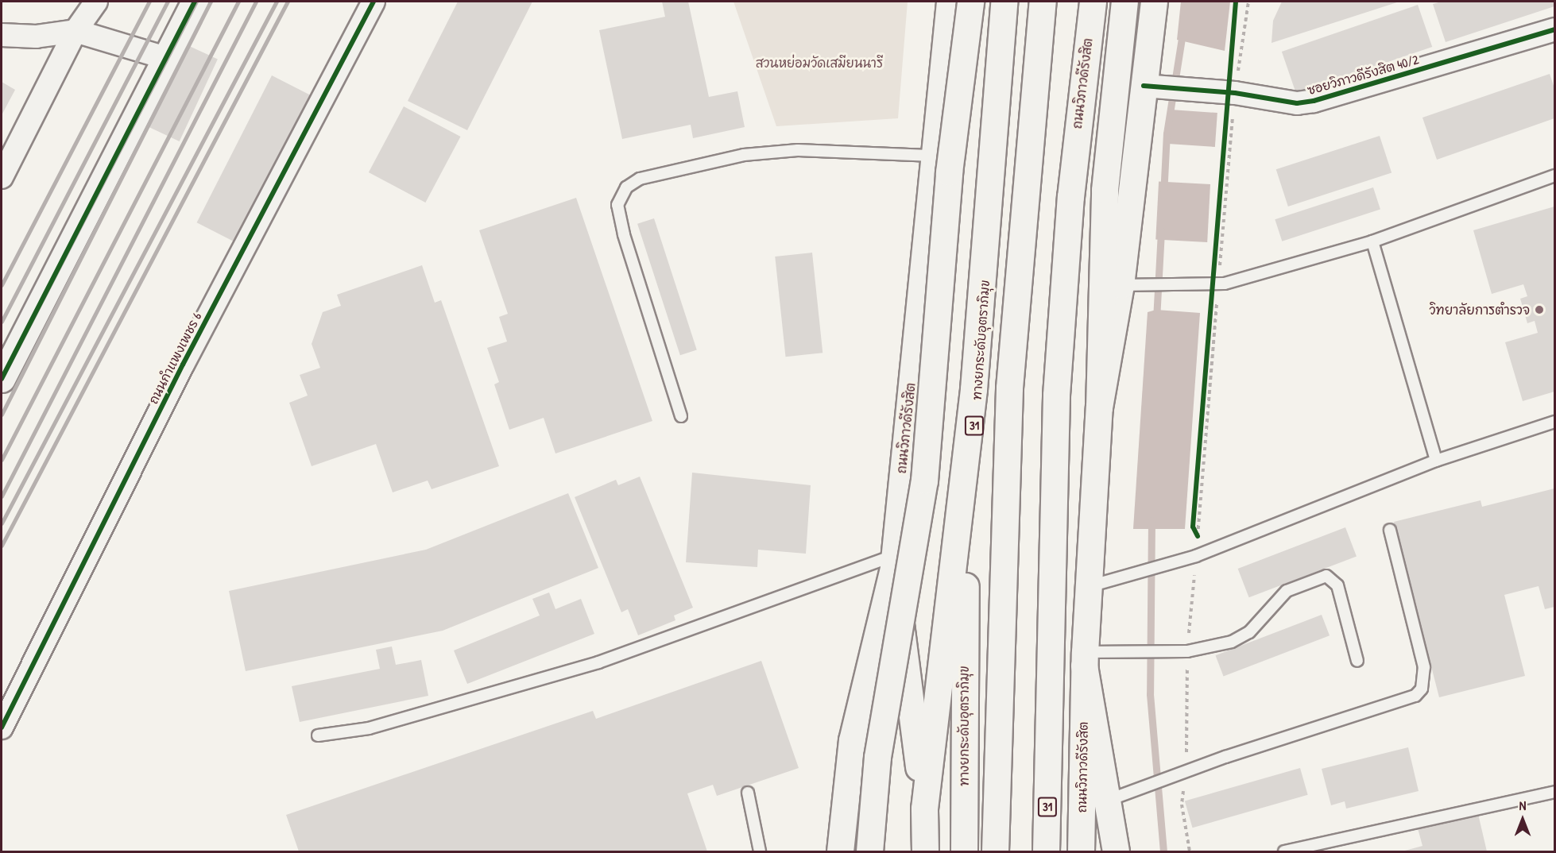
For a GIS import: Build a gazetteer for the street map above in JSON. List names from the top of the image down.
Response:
{
  "streets": {
    "main road": ["ถนนวิภาวดีรังสิต", "ทางยกระดับอุตราภิมุข", "31"],
    "street": ["ซอยวิภาวดีรังสิต 40/2", "ถนนกำแพงเพชร 6"]
  },
  "crossings": [
    ["ซอยวิภาวดีรังสิต 40/2", "ถนนวิภาวดีรังสิต"],
    ["ถนนวิภาวดีรังสิต", "31"]
  ],
  "parks": ["สวนหย่อมวัดเสมียนนารี"],
  "places": ["วิทยาลัยการตำรวจ"],
  "north": "top"
}
